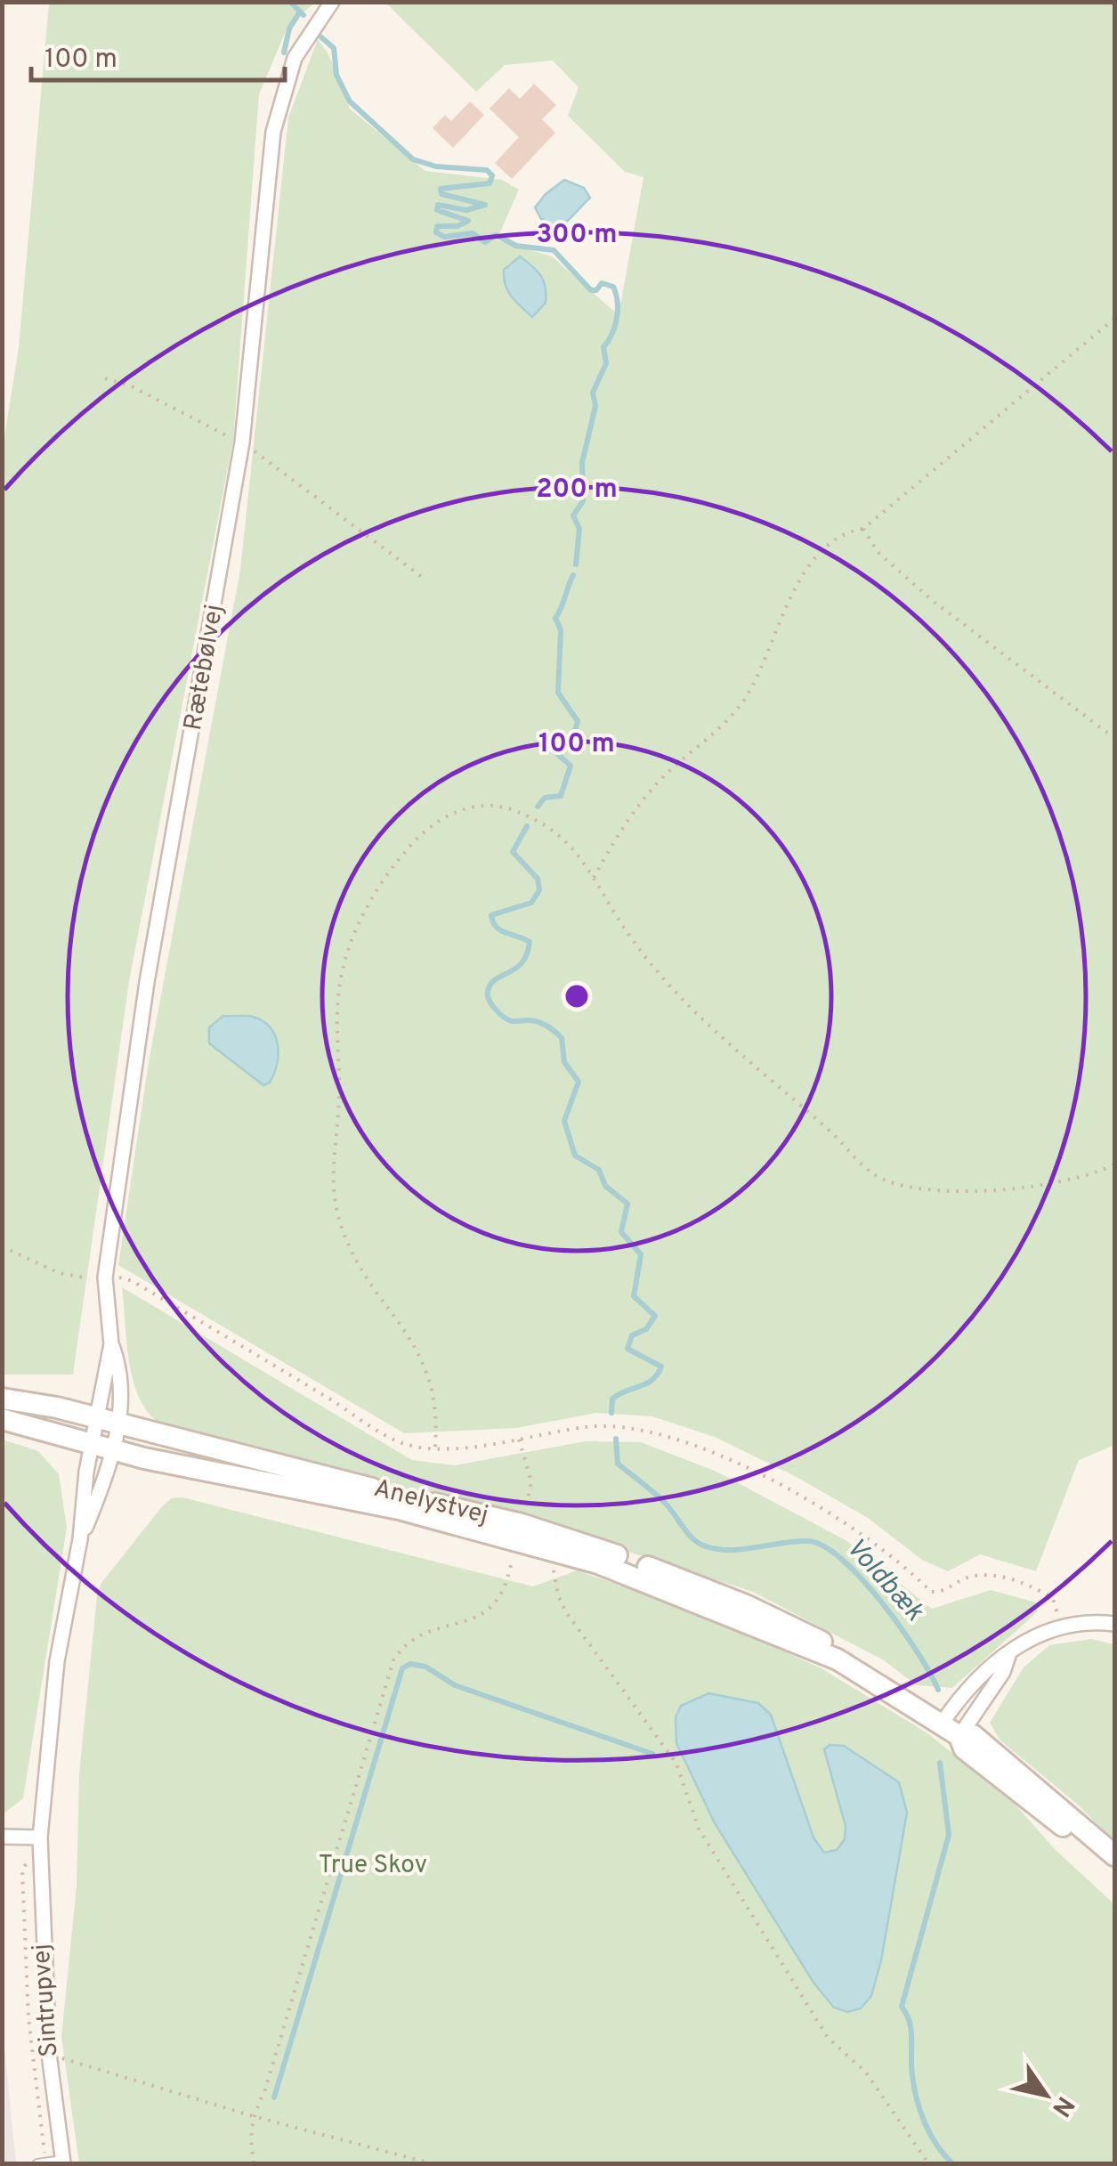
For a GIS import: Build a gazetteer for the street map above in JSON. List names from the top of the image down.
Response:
{
  "streets": {
    "street": ["Rætebølvej", "Anelystvej", "Sintrupvej"]
  },
  "crossings": [
    ["Rætebølvej", "Anelystvej"],
    ["Rætebølvej", "Sintrupvej"],
    ["Anelystvej", "Sintrupvej"]
  ],
  "water": ["Voldbæk"],
  "parks": ["True Skov"],
  "scale_bar": "100 m",
  "north": "bottom right",
  "rings": ["300 m", "200 m", "100 m"]
}
